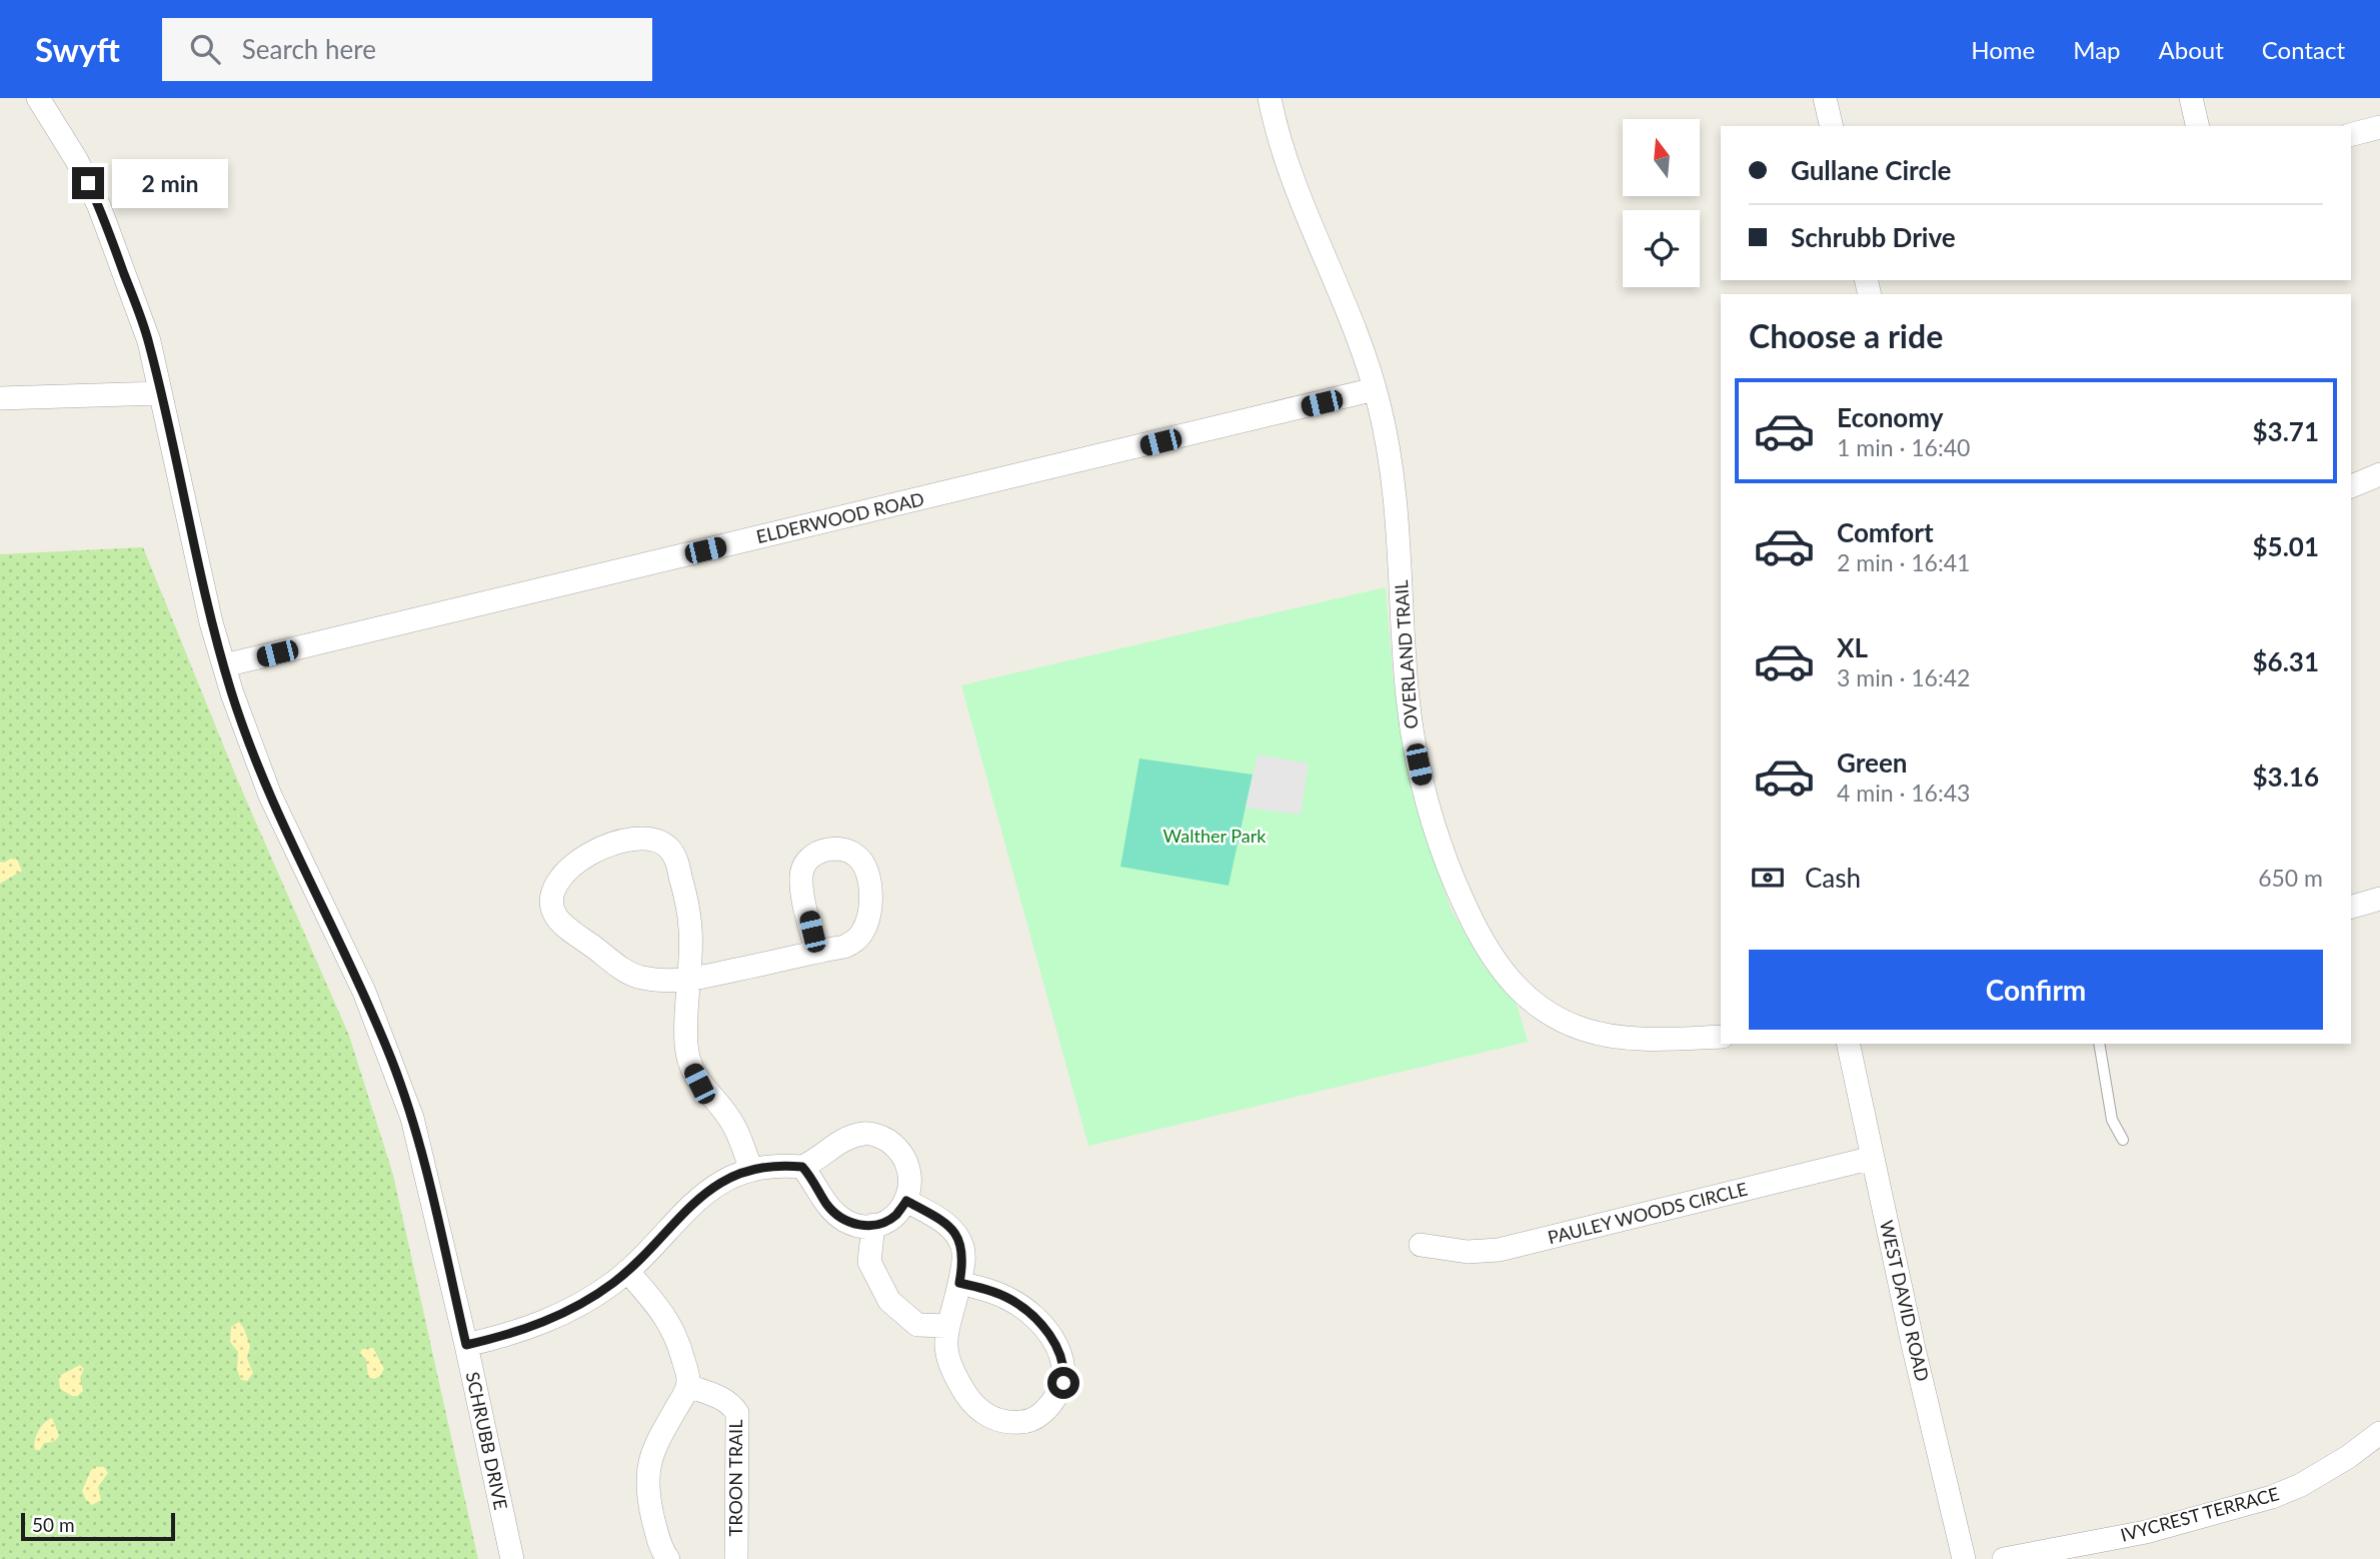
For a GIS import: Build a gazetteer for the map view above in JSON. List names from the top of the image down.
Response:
{
  "streets": {
    "street": [
      "ELDERWOOD ROAD",
      "OVERLAND TRAIL",
      "PAULEY WOODS CIRCLE",
      "WEST DAVID ROAD",
      "SCHRUBB DRIVE",
      "TROON TRAIL",
      "IVYCREST TERRACE"
    ]
  },
  "crossings": [
    ["ELDERWOOD ROAD", "OVERLAND TRAIL"],
    ["ELDERWOOD ROAD", "SCHRUBB DRIVE"],
    ["PAULEY WOODS CIRCLE", "WEST DAVID ROAD"]
  ],
  "parks": ["Walther Park"],
  "scale_bar": "50 m",
  "north": "top",
  "page": {
    "header": "Swyft",
    "search": "Search here",
    "nav": [
      "Home",
      "Map",
      "About",
      "Contact"
    ],
    "banner": ["Gullane Circle", "Schrubb Drive"],
    "bubble": "2 min",
    "heading": "Choose a ride",
    "list": [
      {
        "name": "Economy",
        "note": "1 min · 16:40",
        "value": "$3.71"
      },
      {
        "name": "Comfort",
        "note": "2 min · 16:41",
        "value": "$5.01"
      },
      {
        "name": "XL",
        "note": "3 min · 16:42",
        "value": "$6.31"
      },
      {
        "name": "Green",
        "note": "4 min · 16:43",
        "value": "$3.16"
      }
    ],
    "pay": ["Cash", "650 m"],
    "buttons": "Confirm",
    "scale": "50 m"
  }
}
